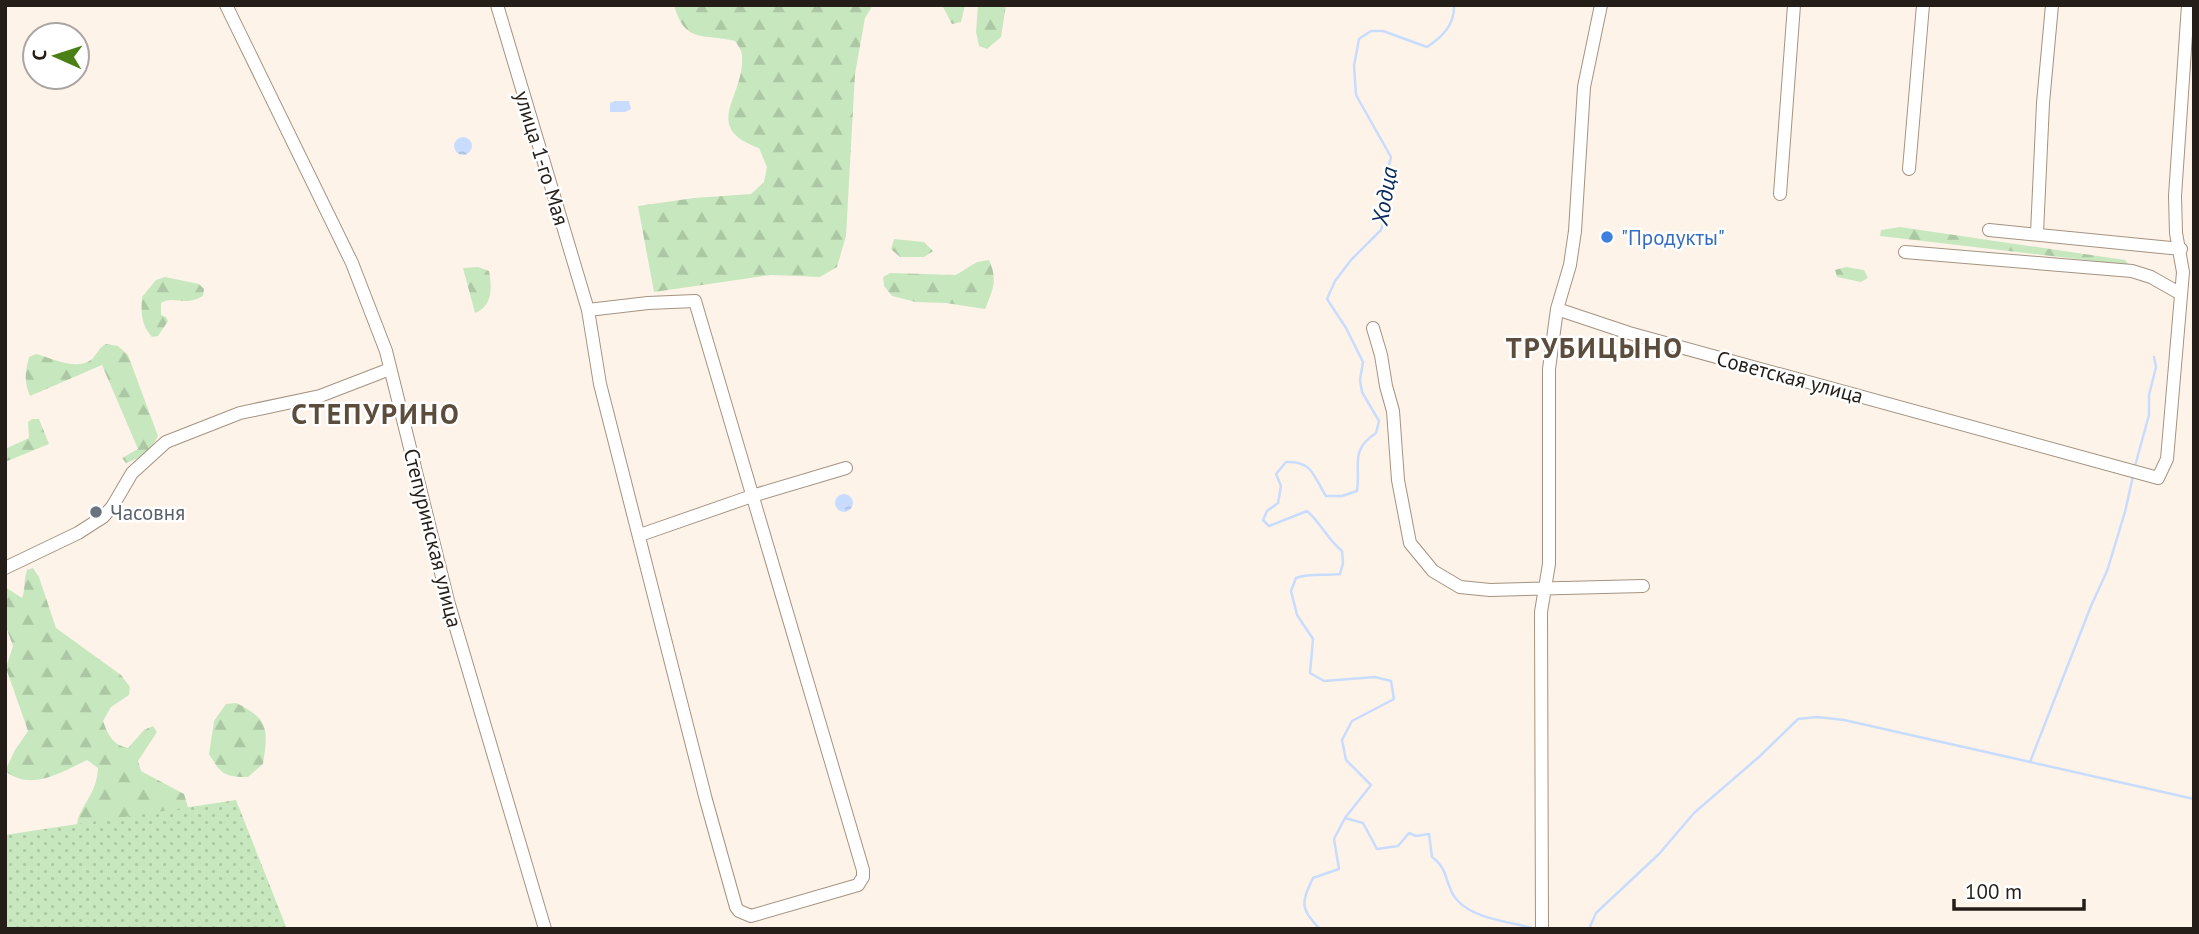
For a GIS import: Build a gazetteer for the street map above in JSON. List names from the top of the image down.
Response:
{
  "streets": {
    "street": ["улица 1-го Мая", "Советская улица", "Степуринская улица"]
  },
  "districts": ["ТРУБИЦЫНО", "СТЕПУРИНО"],
  "water": ["Ходца"],
  "places": ["\"Продукты\"", "Часовня"],
  "scale_bar": "100 m",
  "north": "left"
}
